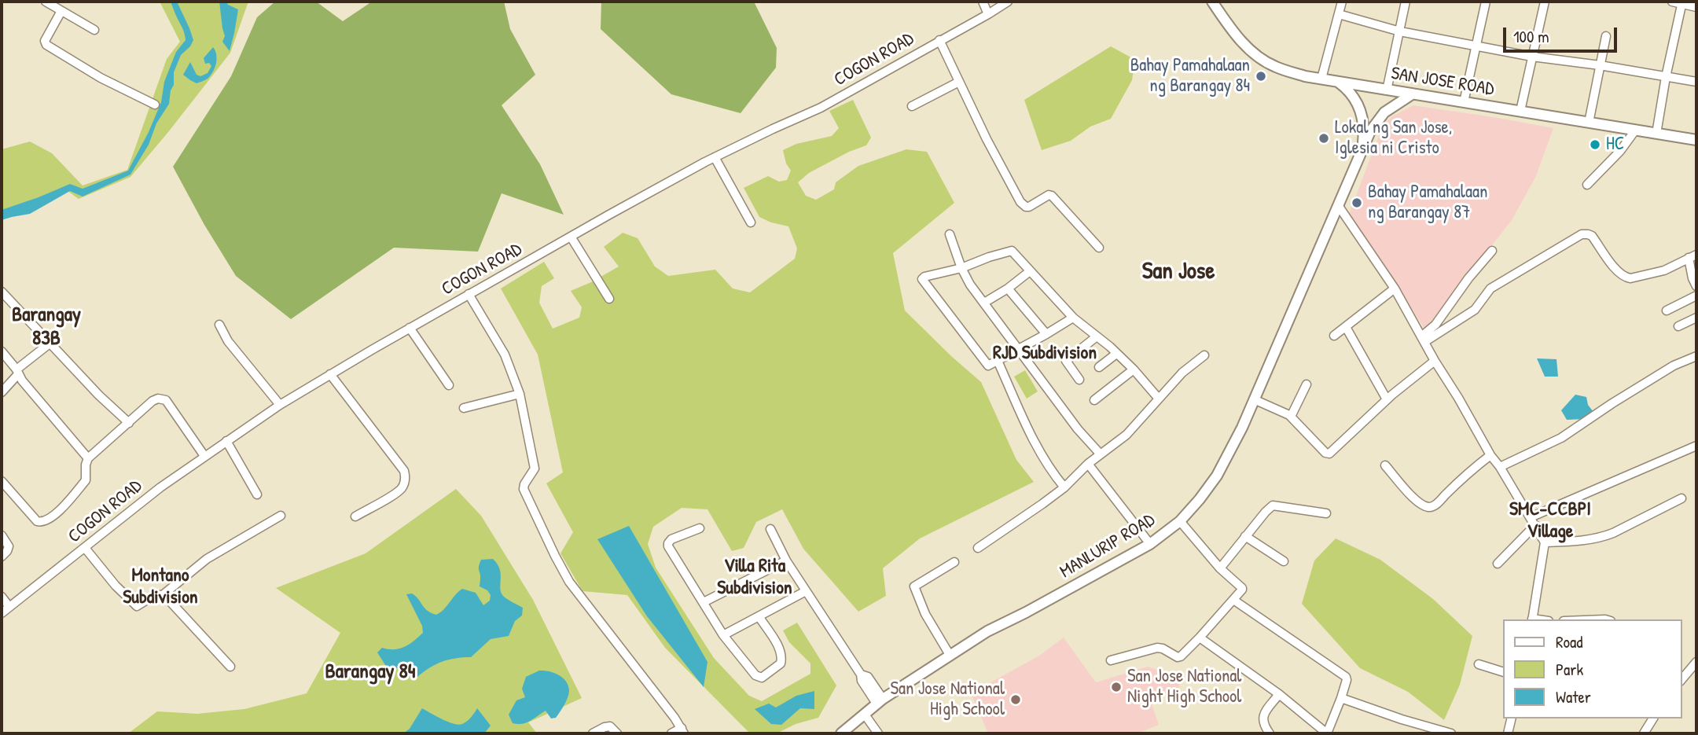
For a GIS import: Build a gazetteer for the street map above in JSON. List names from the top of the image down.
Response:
{
  "streets": {
    "main road": ["SAN JOSE ROAD", "MANLURIP ROAD"],
    "street": ["COGON ROAD"]
  },
  "crossings": [
    ["SAN JOSE ROAD", "MANLURIP ROAD"]
  ],
  "districts": [
    "San Jose",
    "Barangay 83B",
    "RJD Subdivision",
    "SMC-CCBPI Village",
    "Villa Rita Subdivision",
    "Montano Subdivision",
    "Barangay 84"
  ],
  "places": [
    "Bahay Pamahalaan ng Barangay 84",
    "Lokal ng San Jose, Iglesia ni Cristo",
    "HC",
    "Bahay Pamahalaan ng Barangay 87",
    "San Jose National Night High School",
    "San Jose National High School"
  ],
  "legend": ["Road", "Park", "Water"],
  "scale_bar": "100 m"
}
